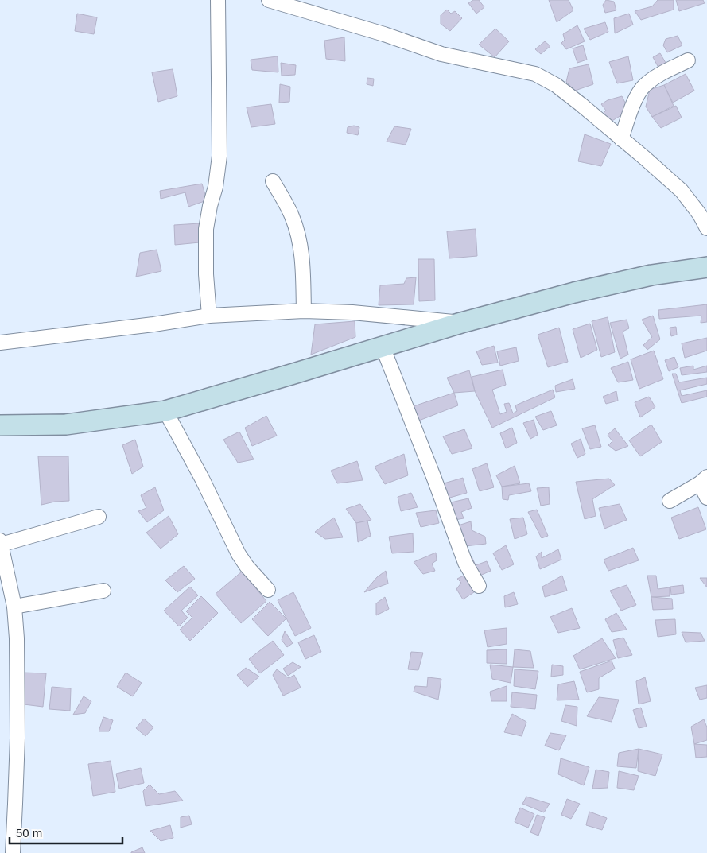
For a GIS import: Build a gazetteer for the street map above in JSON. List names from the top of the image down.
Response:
{
  "scale_bar": "50 m"
}
